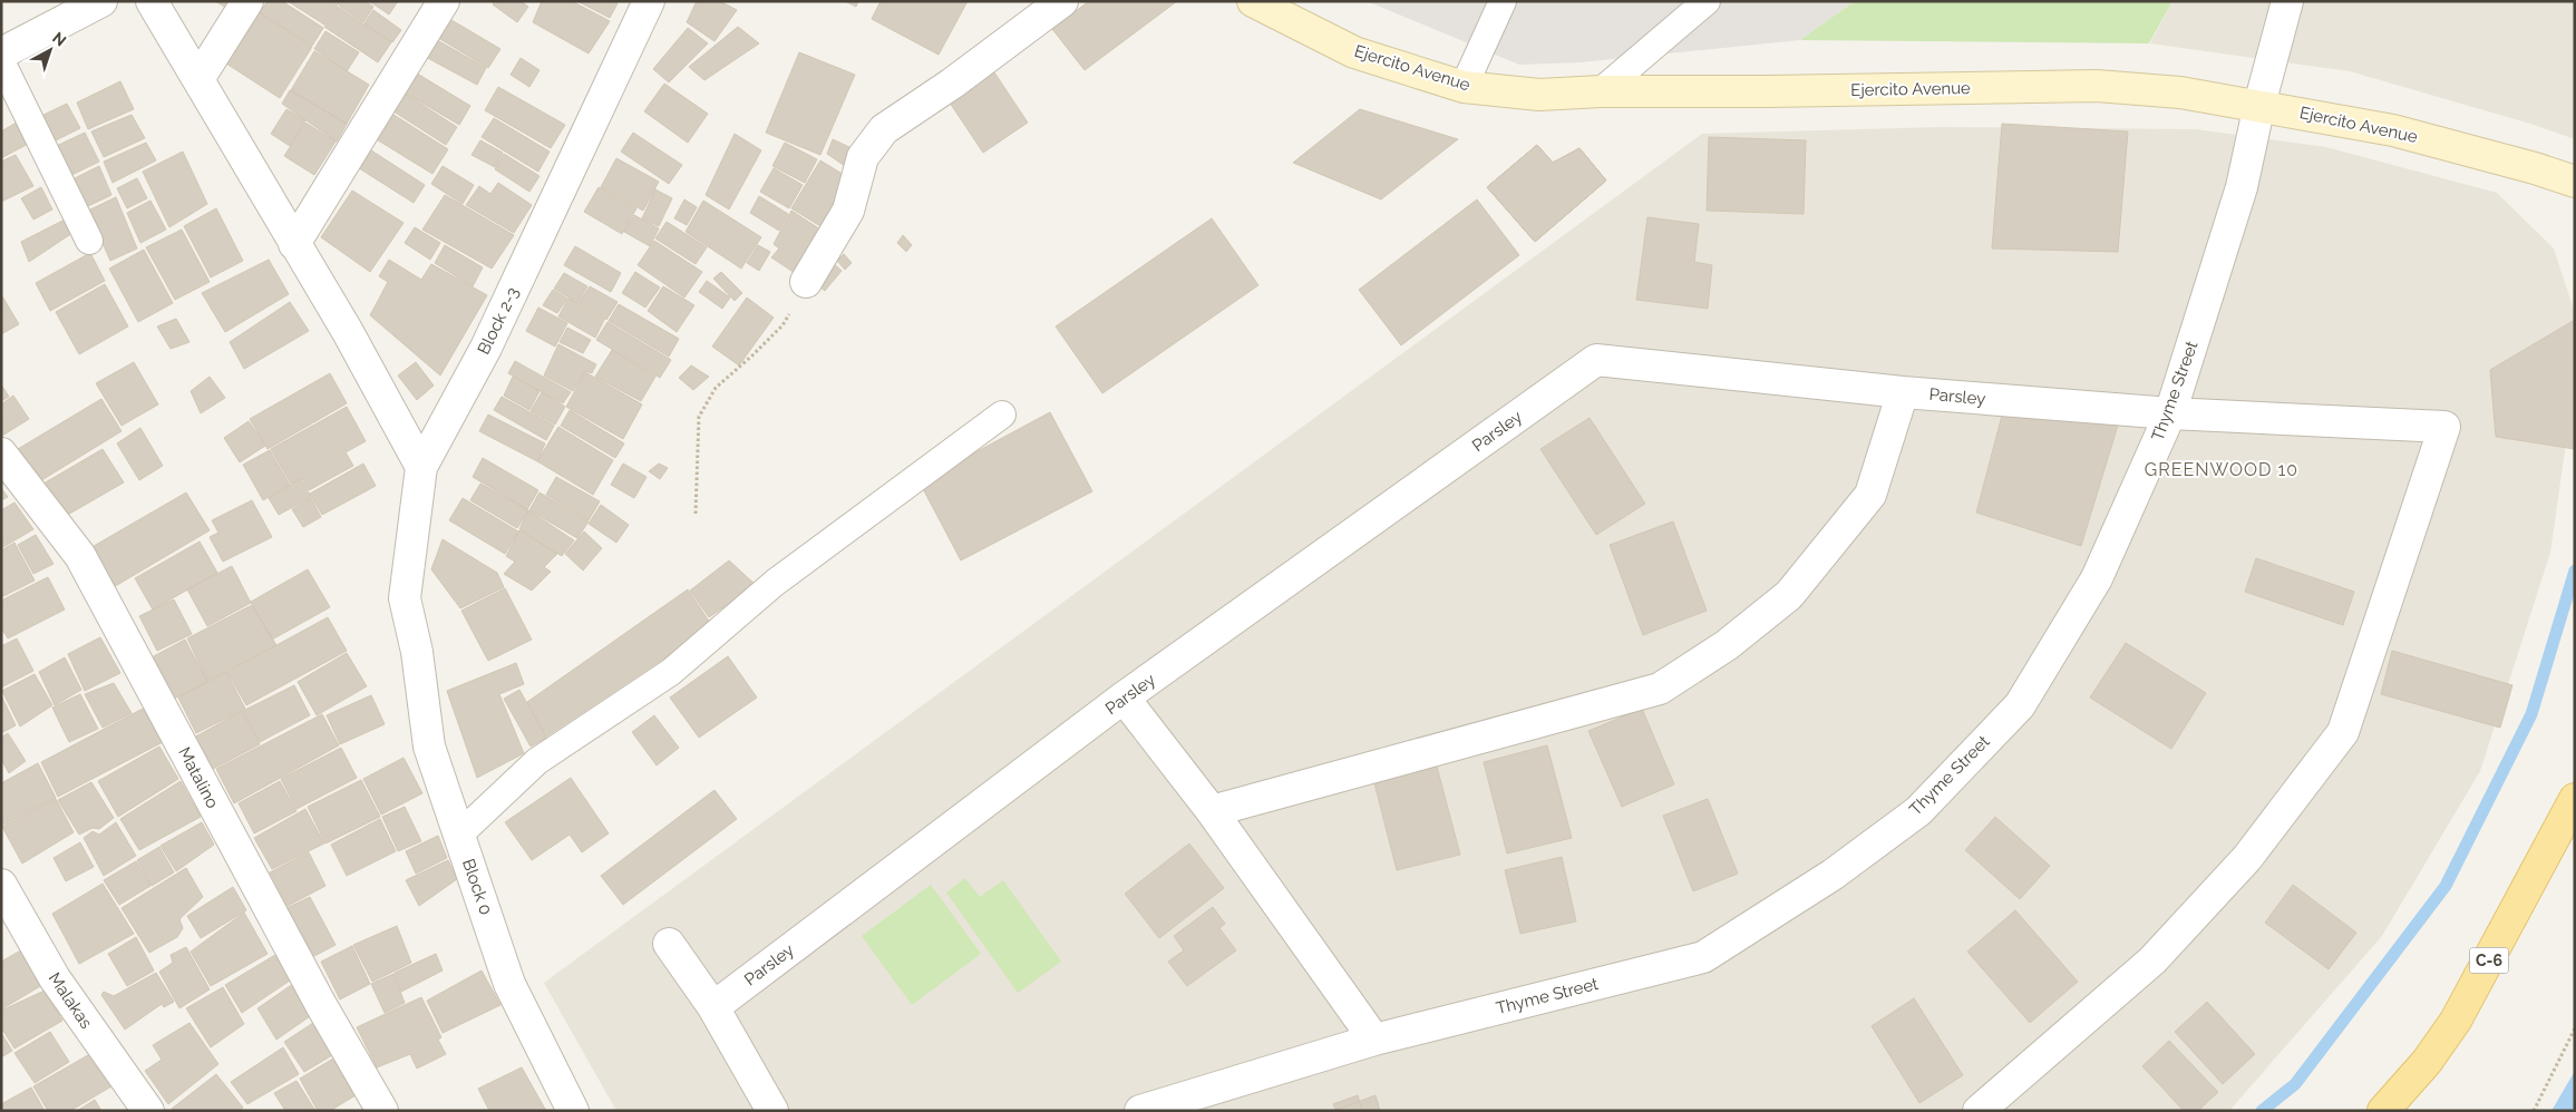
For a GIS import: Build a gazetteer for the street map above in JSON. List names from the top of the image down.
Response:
{
  "streets": {
    "main road": ["Ejercito Avenue", "C-6"],
    "street": [
      "Block 2-3",
      "Thyme Street",
      "Parsley",
      "Matalino",
      "Block 0",
      "Malakas"
    ]
  },
  "crossings": [
    ["Ejercito Avenue", "Thyme Street"],
    ["Block 2-3", "Block 0"],
    ["Thyme Street", "Parsley"]
  ],
  "districts": ["GREENWOOD 10"],
  "north": "top right"
}
